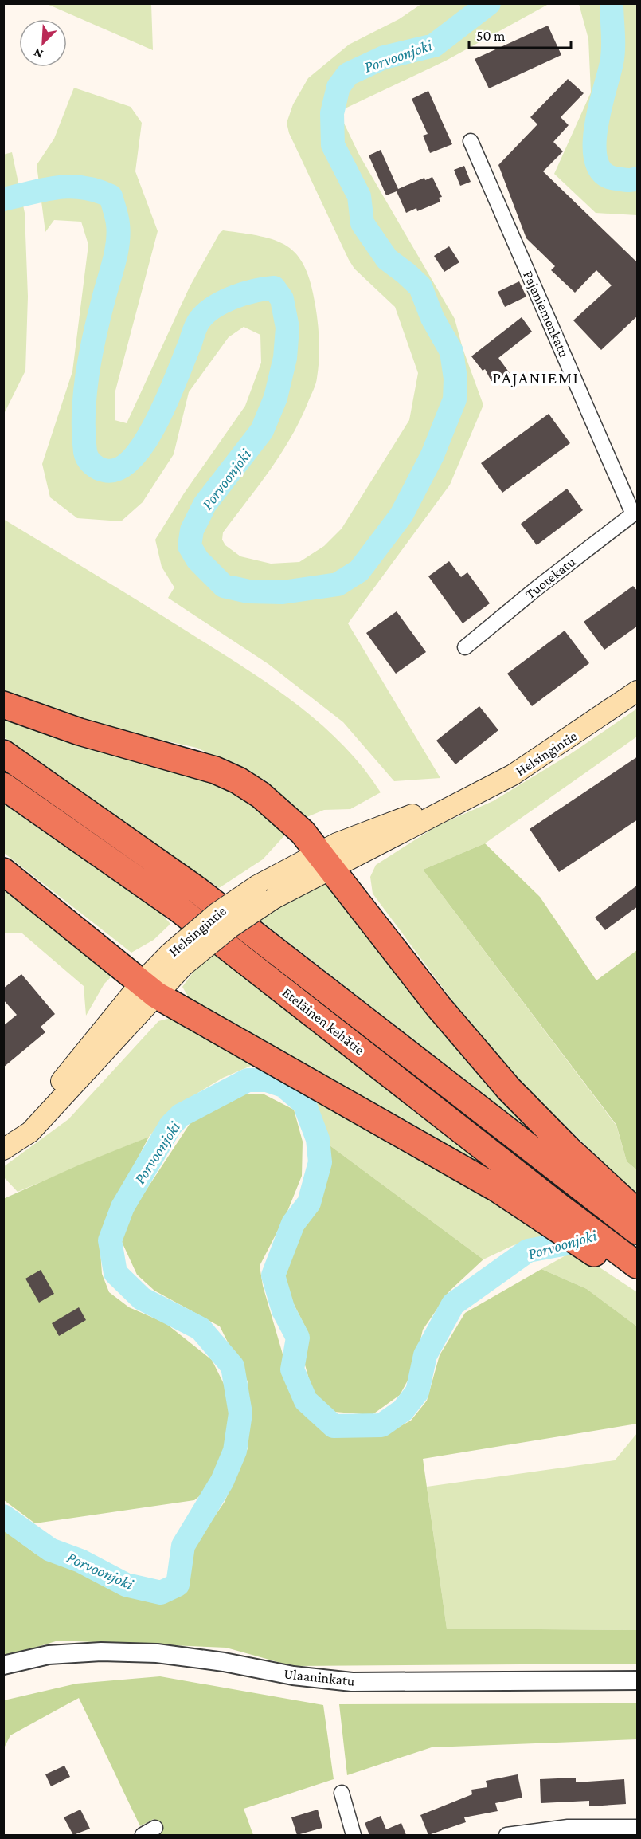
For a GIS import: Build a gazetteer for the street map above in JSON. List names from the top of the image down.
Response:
{
  "streets": {
    "highway": ["Eteläinen kehätie"],
    "main road": ["Helsingintie"],
    "street": ["Pajaniemenkatu", "Tuotekatu", "Ulaaninkatu"]
  },
  "crossings": [
    ["Pajaniemenkatu", "Tuotekatu"]
  ],
  "districts": ["PAJANIEMI"],
  "water": ["Porvoonjoki"],
  "scale_bar": "50 m",
  "north": "bottom left"
}
